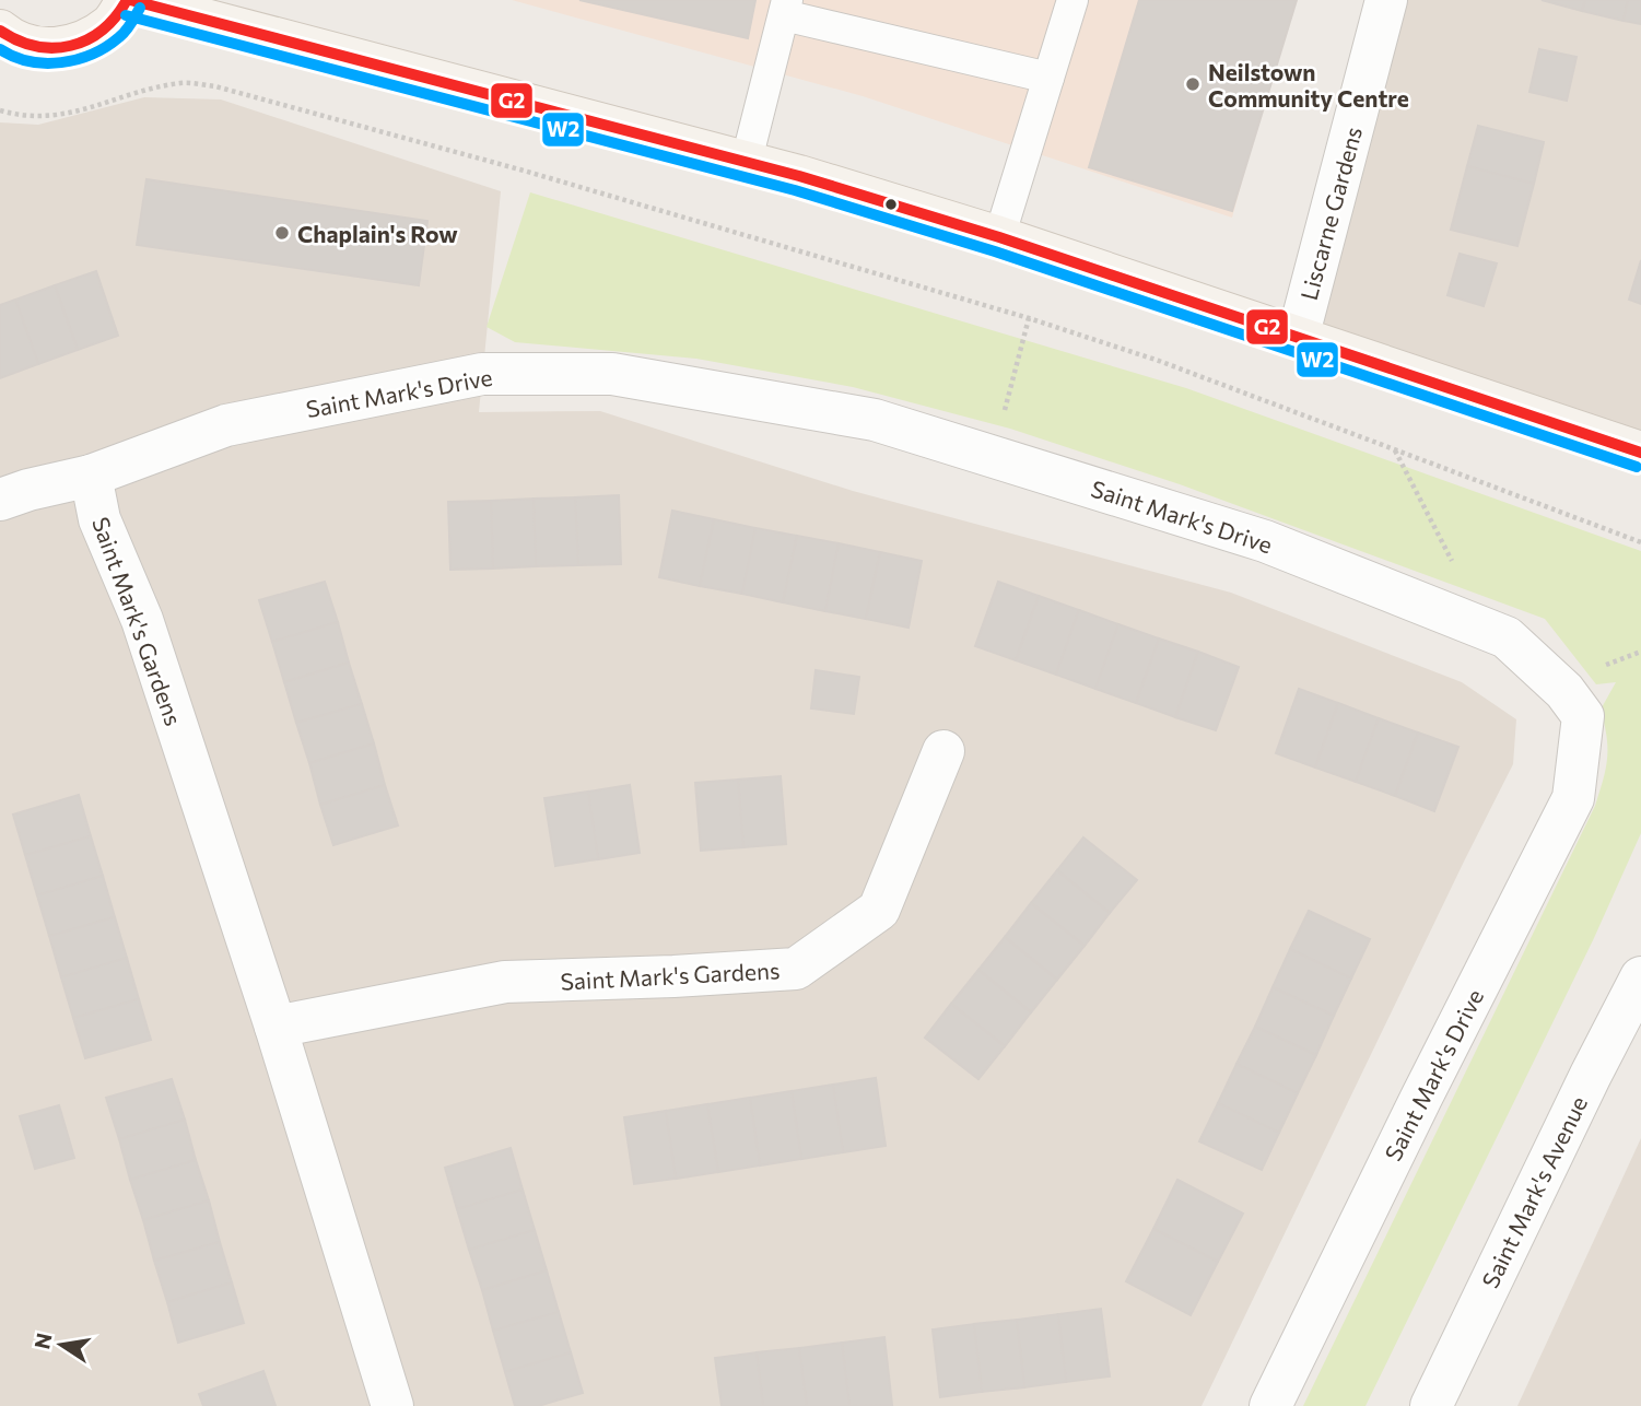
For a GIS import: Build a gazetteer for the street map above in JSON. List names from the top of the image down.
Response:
{
  "streets": {
    "street": [
      "Liscarne Gardens",
      "Saint Mark's Drive",
      "Saint Mark's Gardens",
      "Saint Mark's Avenue"
    ]
  },
  "crossings": [
    ["Saint Mark's Drive", "Saint Mark's Gardens"]
  ],
  "places": ["Neilstown Community Centre", "Chaplain's Row"],
  "lines": ["transit line G2", "transit line W2"],
  "north": "left"
}
